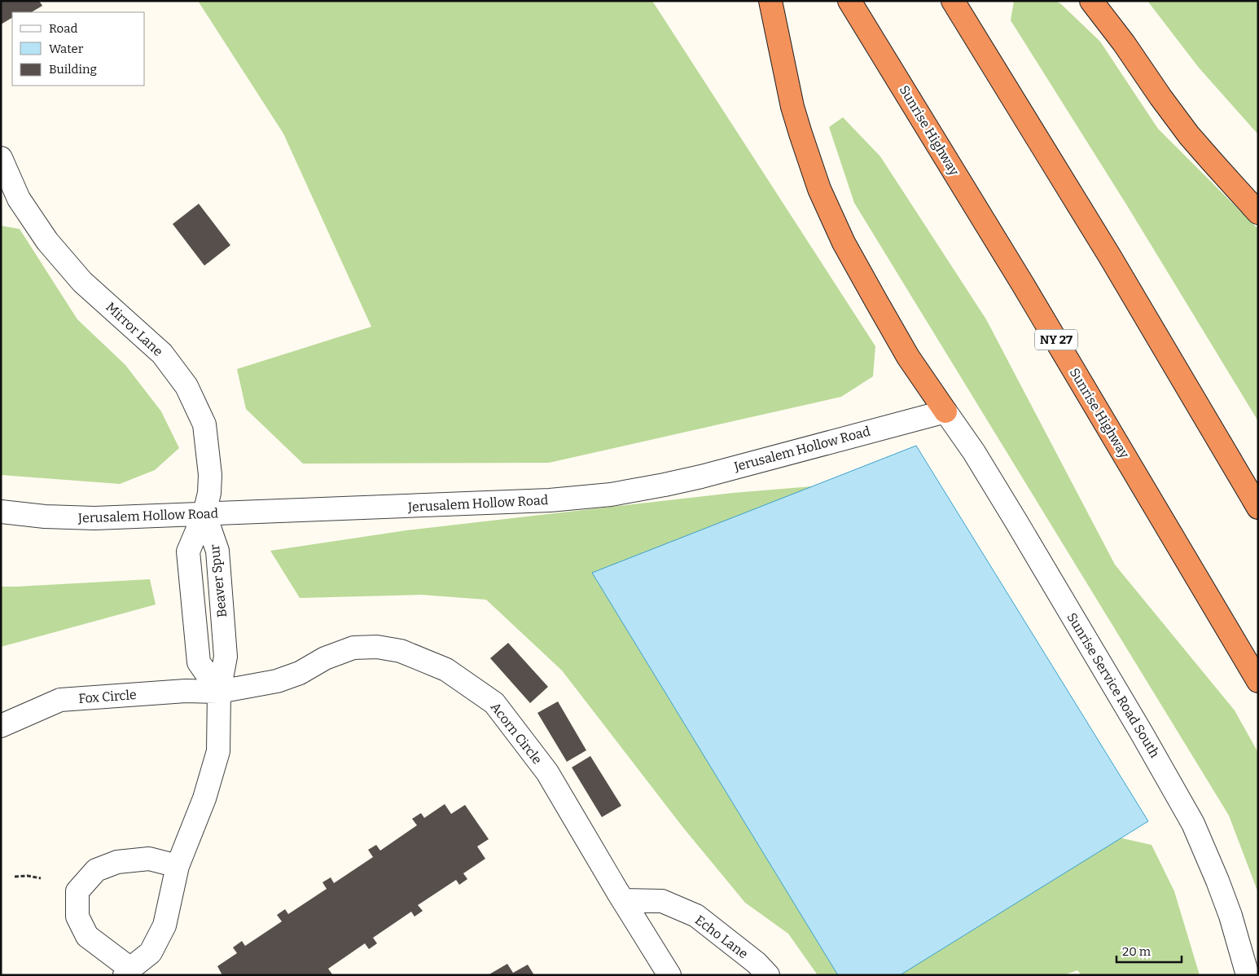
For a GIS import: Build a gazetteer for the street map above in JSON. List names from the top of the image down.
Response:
{
  "streets": {
    "highway": ["Sunrise Highway", "NY 27"],
    "street": [
      "Mirror Lane",
      "Jerusalem Hollow Road",
      "Beaver Spur",
      "Sunrise Service Road South",
      "Fox Circle",
      "Acorn Circle",
      "Echo Lane"
    ]
  },
  "crossings": [
    ["Mirror Lane", "Jerusalem Hollow Road"],
    ["Mirror Lane", "Beaver Spur"],
    ["Jerusalem Hollow Road", "Beaver Spur"],
    ["Jerusalem Hollow Road", "Sunrise Service Road South"],
    ["Beaver Spur", "Fox Circle"],
    ["Beaver Spur", "Acorn Circle"],
    ["Fox Circle", "Acorn Circle"],
    ["Acorn Circle", "Echo Lane"]
  ],
  "legend": ["Road", "Water", "Building"],
  "scale_bar": "20 m"
}
